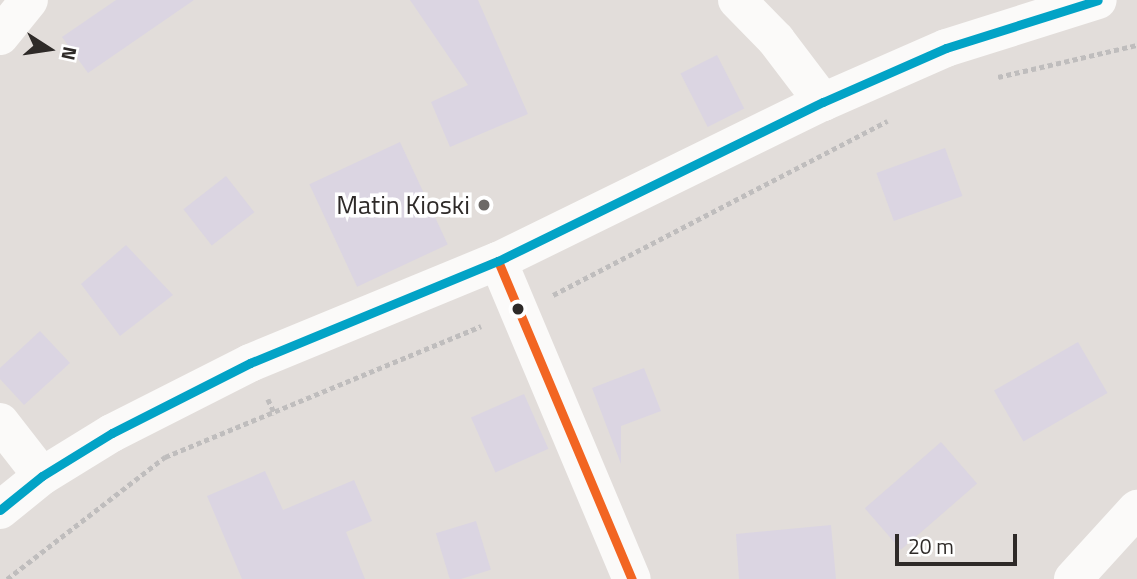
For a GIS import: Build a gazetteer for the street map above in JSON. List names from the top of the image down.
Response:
{
  "places": ["Matin Kioski"],
  "scale_bar": "20 m",
  "north": "right"
}
